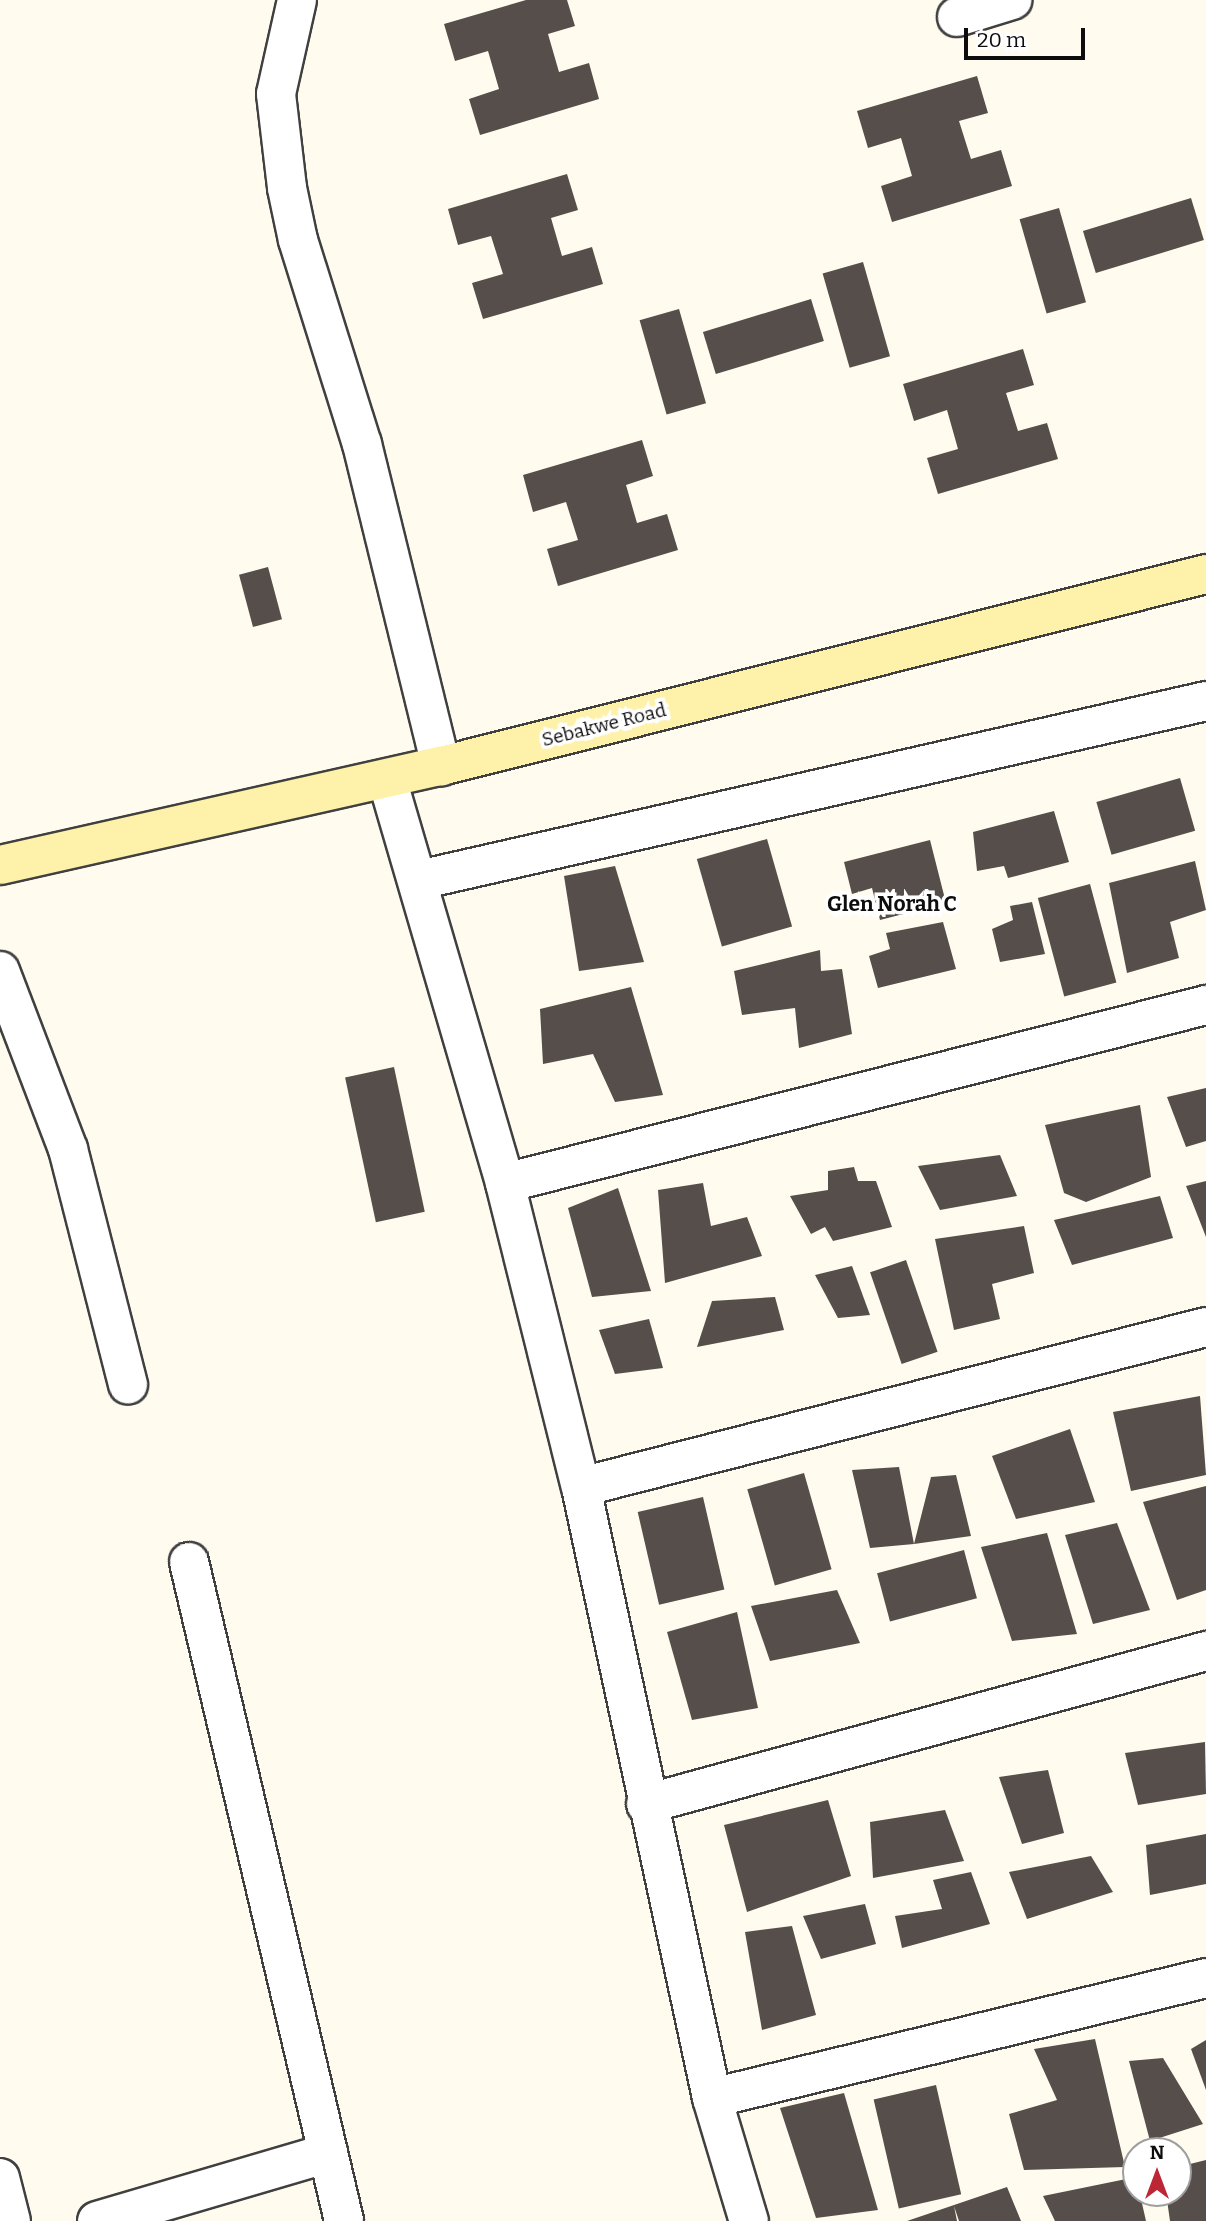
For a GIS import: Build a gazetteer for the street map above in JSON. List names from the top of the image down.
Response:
{
  "streets": {
    "street": ["Sebakwe Road"]
  },
  "districts": ["Glen Norah C"],
  "scale_bar": "20 m",
  "north": "top"
}
